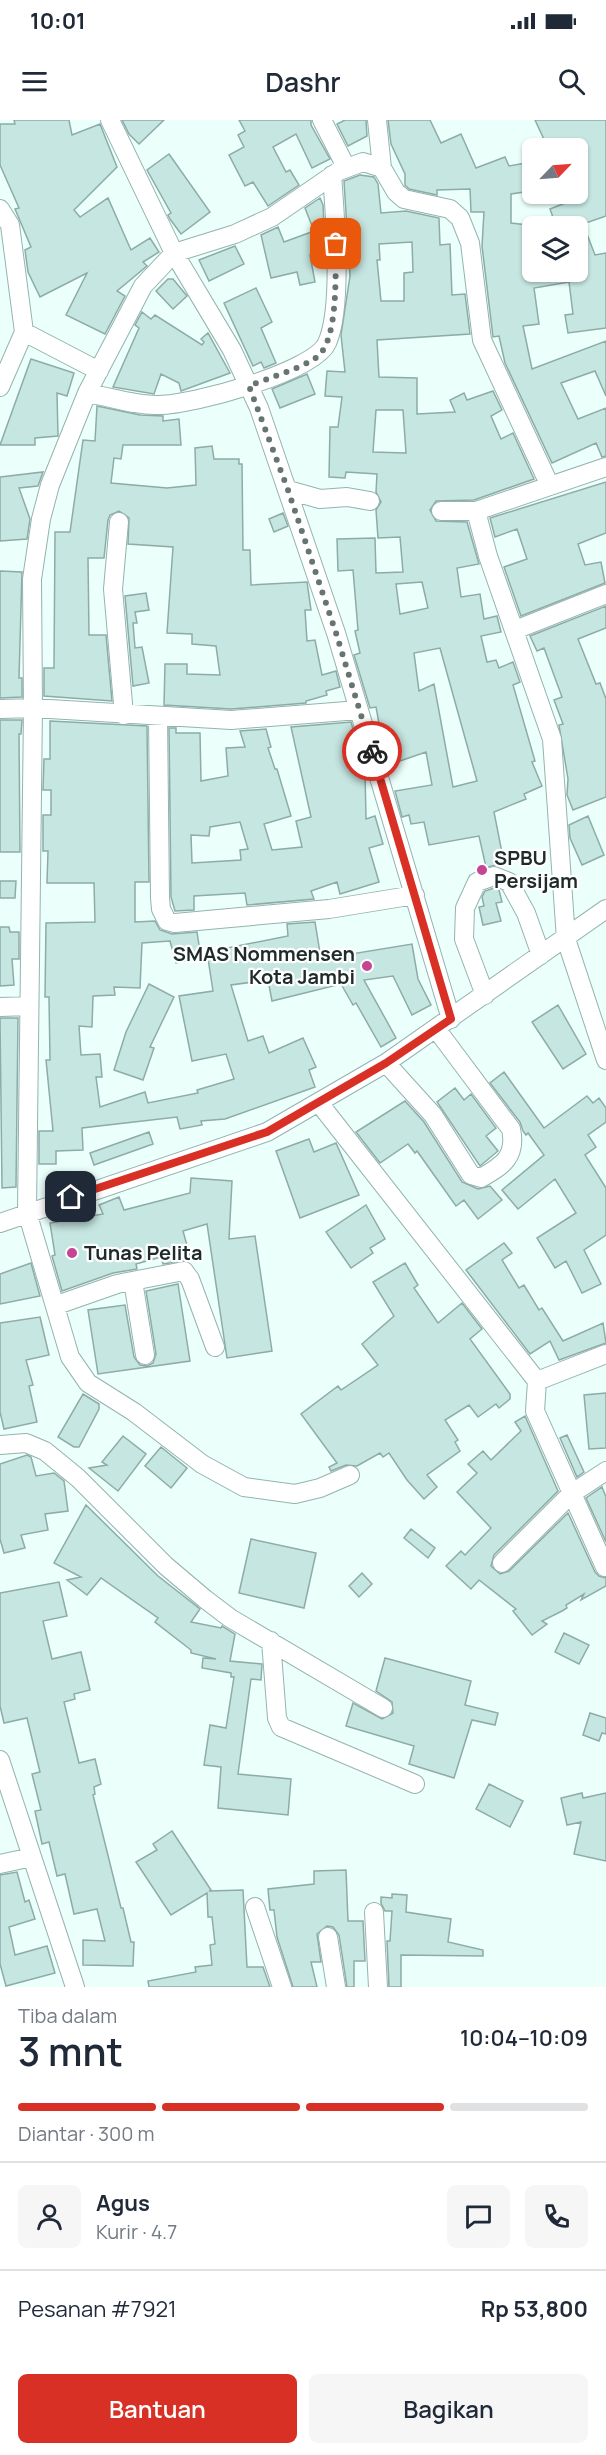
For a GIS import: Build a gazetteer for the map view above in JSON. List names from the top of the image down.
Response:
{
  "places": ["SPBU Persijam", "SMAS Nommensen Kota Jambi", "Tunas Pelita"],
  "north": "top right",
  "page": {
    "status": "10:01",
    "header": "Dashr",
    "heading": ["3 mnt", "Tiba dalam", "10:04–10:09"],
    "panel": [
      "Agus",
      "Kurir · 4.7",
      "Pesanan #7921",
      "Rp 53,800"
    ],
    "bar": "Diantar · 300 m",
    "buttons": ["Bantuan", "Bagikan"]
  }
}
